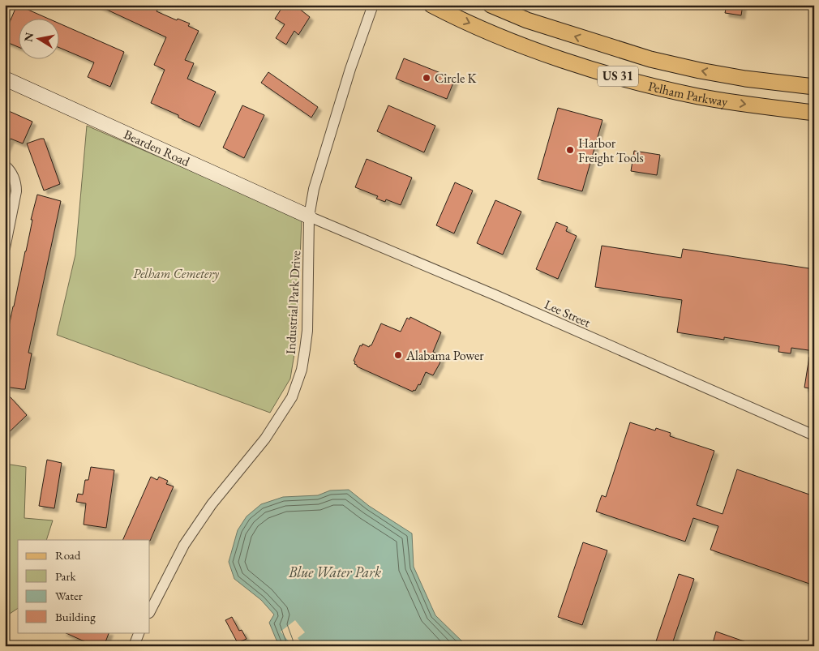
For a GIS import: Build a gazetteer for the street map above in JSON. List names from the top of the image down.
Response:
{
  "streets": {
    "main road": ["US 31", "Pelham Parkway"],
    "street": ["Bearden Road", "Industrial Park Drive", "Lee Street"]
  },
  "crossings": [
    ["Bearden Road", "Industrial Park Drive"],
    ["Bearden Road", "Lee Street"],
    ["Industrial Park Drive", "Lee Street"]
  ],
  "water": ["Blue Water Park"],
  "parks": ["Pelham Cemetery"],
  "places": ["Circle K", "Harbor Freight Tools", "Alabama Power"],
  "legend": [
    "Road",
    "Park",
    "Water",
    "Building"
  ],
  "north": "left"
}
